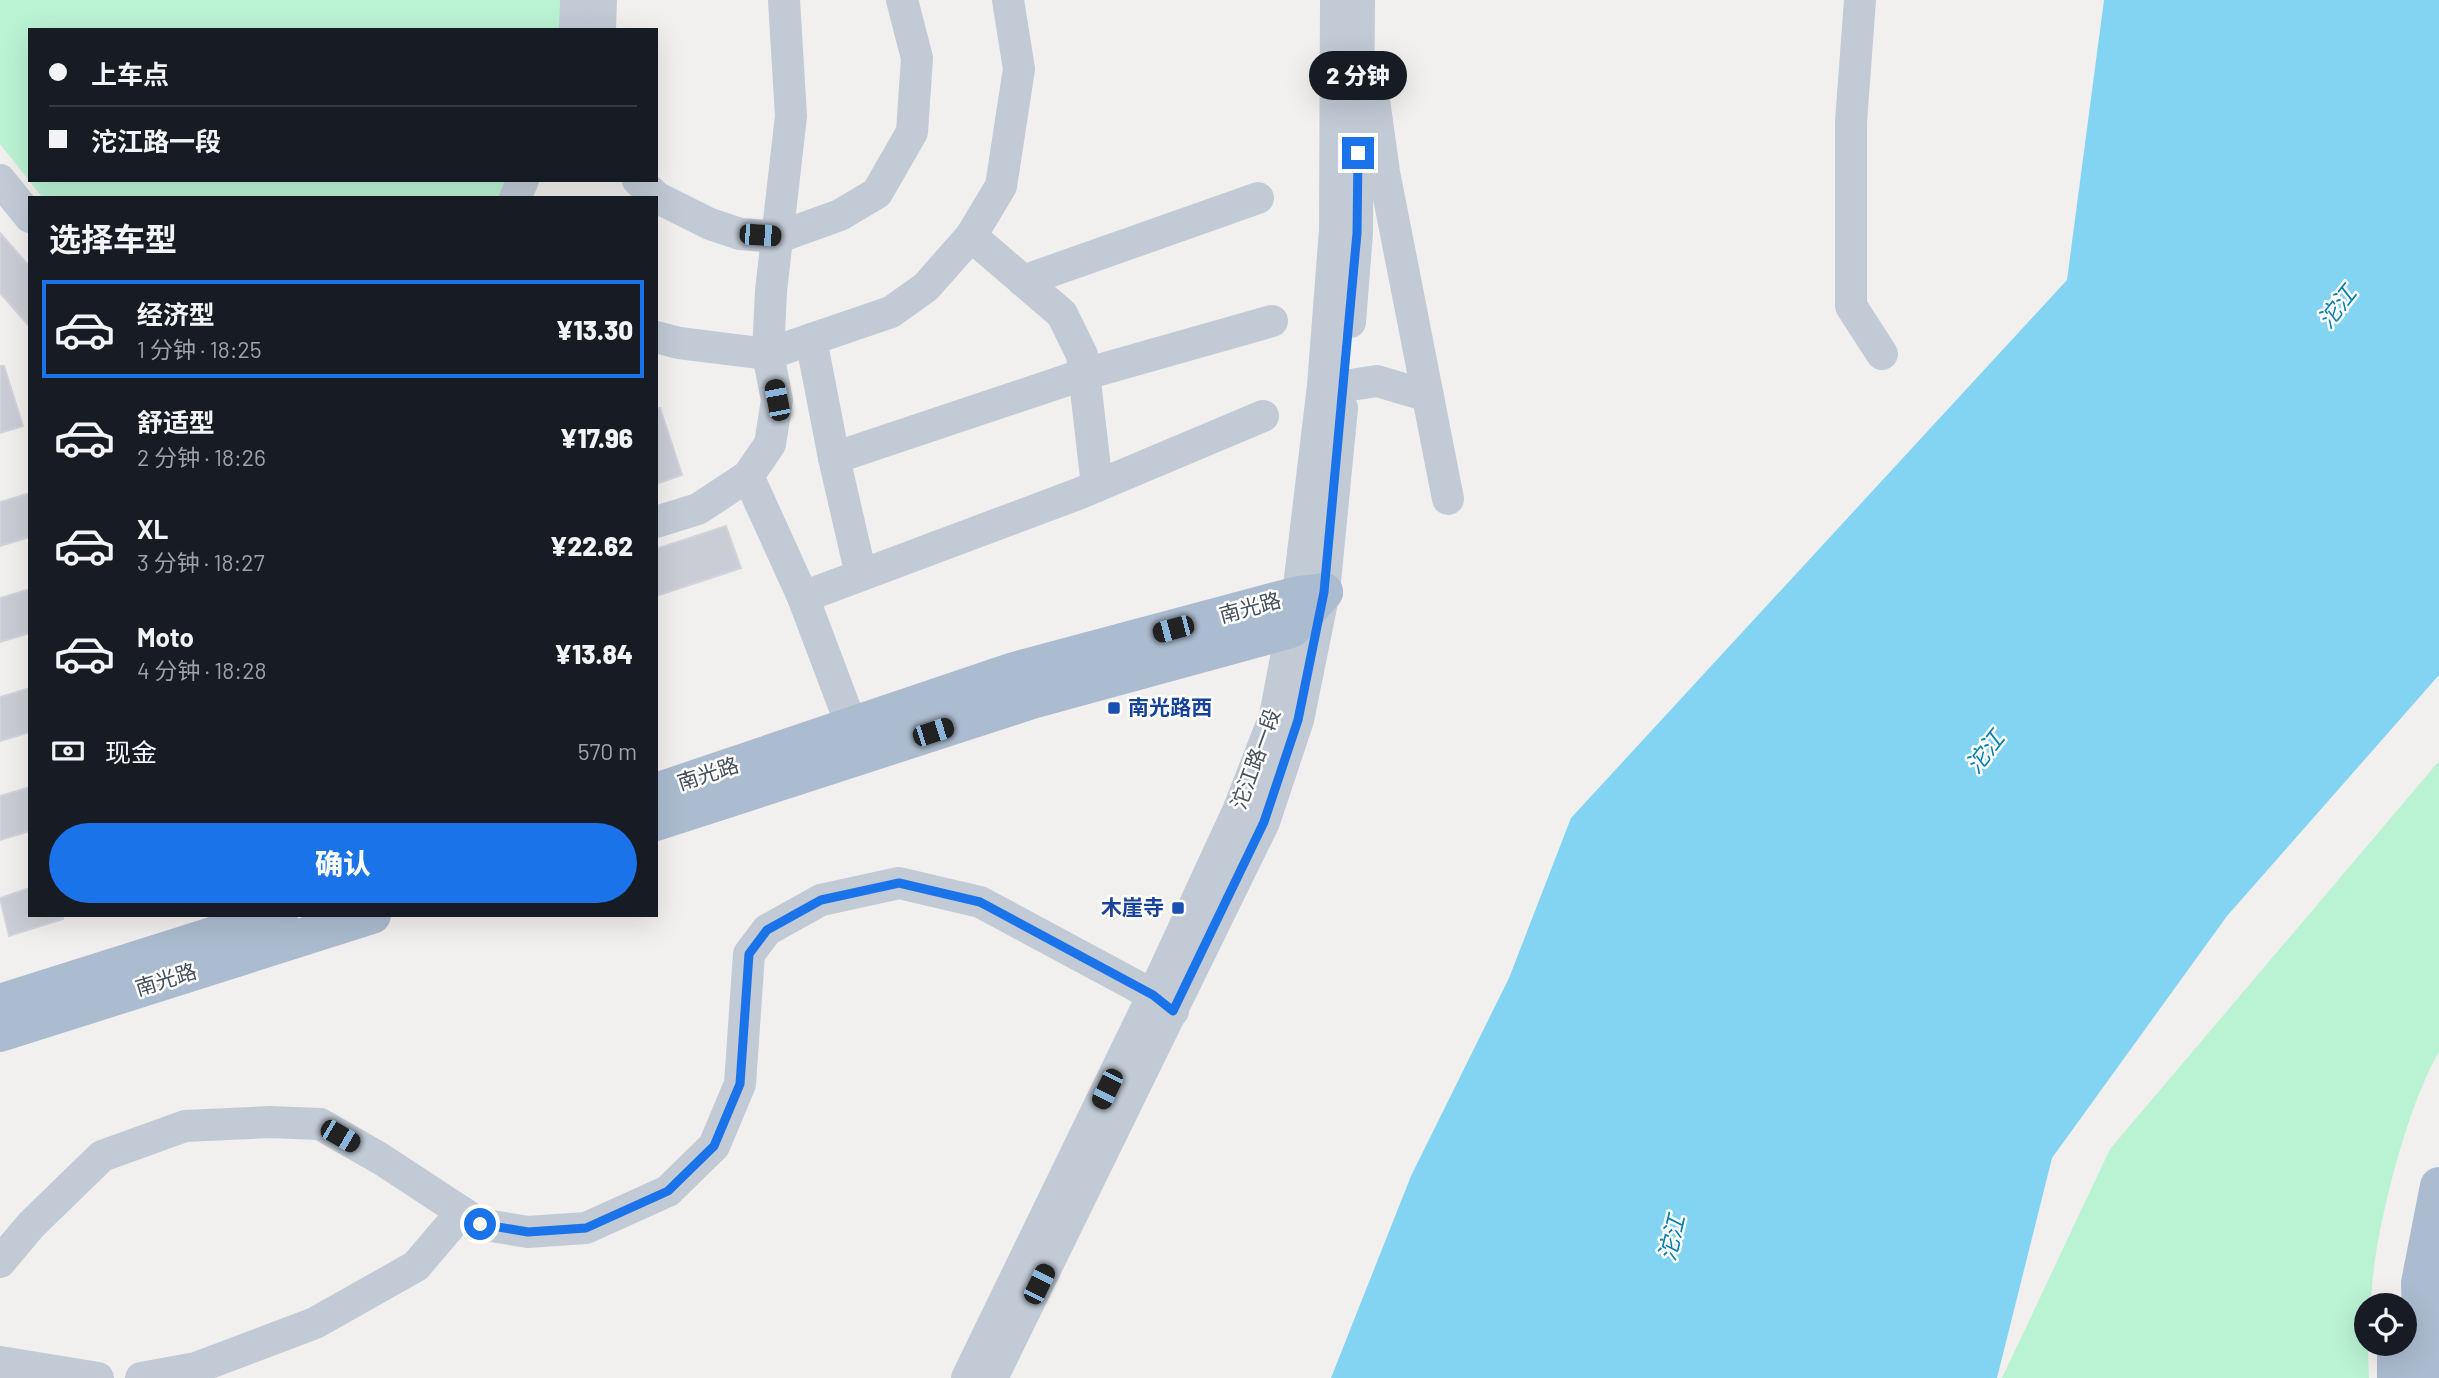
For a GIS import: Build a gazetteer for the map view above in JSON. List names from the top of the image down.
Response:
{
  "streets": {
    "main road": ["南光路"],
    "street": ["沱江路一段"]
  },
  "crossings": [
    ["南光路", "沱江路一段"]
  ],
  "water": ["沱江"],
  "places": {
    "transit": ["南光路西", "木崖寺"]
  },
  "page": {
    "banner": ["上车点", "沱江路一段"],
    "bubble": "2 分钟",
    "heading": "选择车型",
    "list": [
      {
        "name": "经济型",
        "note": "1 分钟 · 18:25",
        "value": "¥13.30"
      },
      {
        "name": "舒适型",
        "note": "2 分钟 · 18:26",
        "value": "¥17.96"
      },
      {
        "name": "XL",
        "note": "3 分钟 · 18:27",
        "value": "¥22.62"
      },
      {
        "name": "Moto",
        "note": "4 分钟 · 18:28",
        "value": "¥13.84"
      }
    ],
    "pay": ["现金", "570 m"],
    "buttons": "确认"
  }
}
